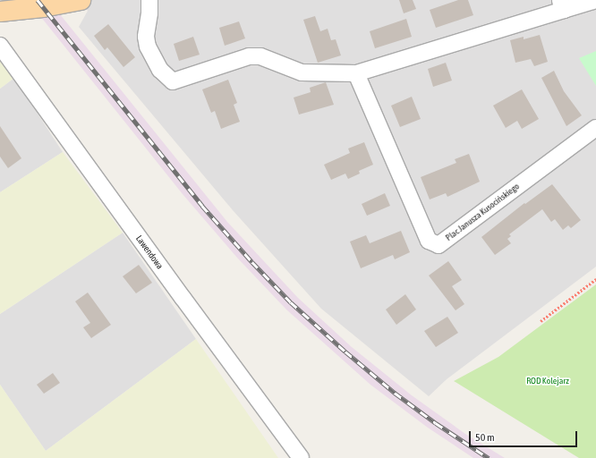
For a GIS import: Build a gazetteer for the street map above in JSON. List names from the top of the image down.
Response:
{
  "streets": {
    "street": ["Plac Janusza Kusocińskiego", "Lawendowa"]
  },
  "parks": ["ROD Kolejarz"],
  "scale_bar": "50 m"
}
